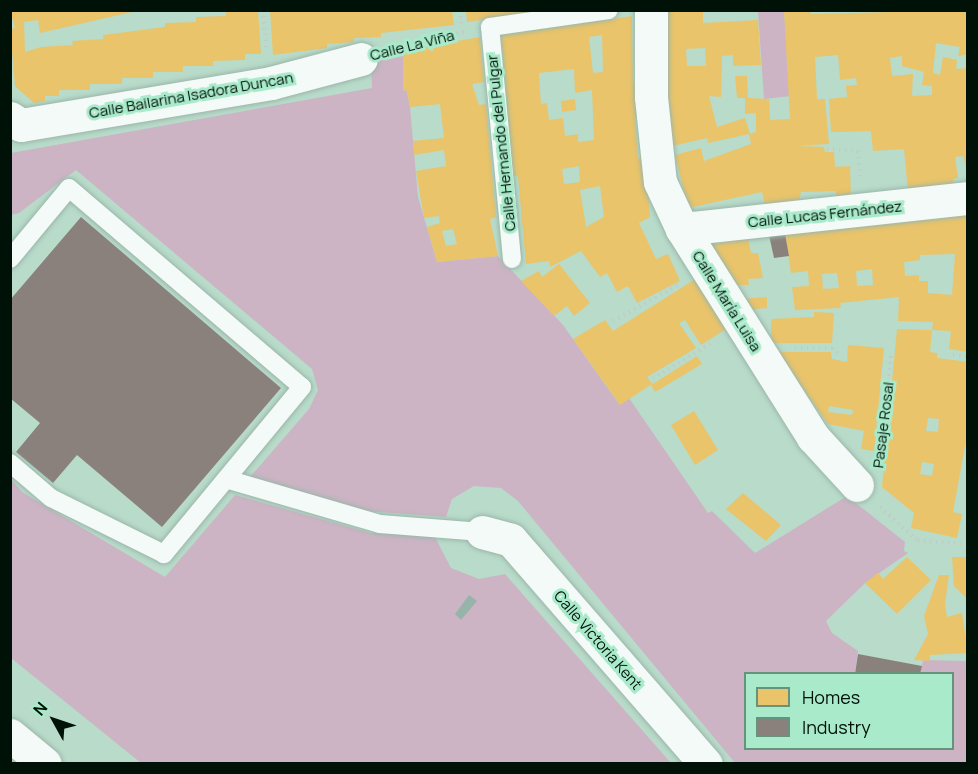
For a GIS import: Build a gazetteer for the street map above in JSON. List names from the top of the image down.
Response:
{
  "streets": {
    "main road": [
      "Calle Bailarina Isadora Duncan",
      "Calle Lucas Fernández",
      "Calle María Luisa",
      "Calle Victoria Kent"
    ],
    "lane": ["Calle Hernando del Pulgar"],
    "path": ["Calle La Viña", "Pasaje Rosal"]
  },
  "crossings": [
    ["Calle La Viña", "Calle Bailarina Isadora Duncan"],
    ["Calle La Viña", "Calle Hernando del Pulgar"],
    ["Calle Lucas Fernández", "Calle María Luisa"],
    ["Calle María Luisa", "Pasaje Rosal"]
  ],
  "legend": ["Homes", "Industry"],
  "north": "top left"
}
